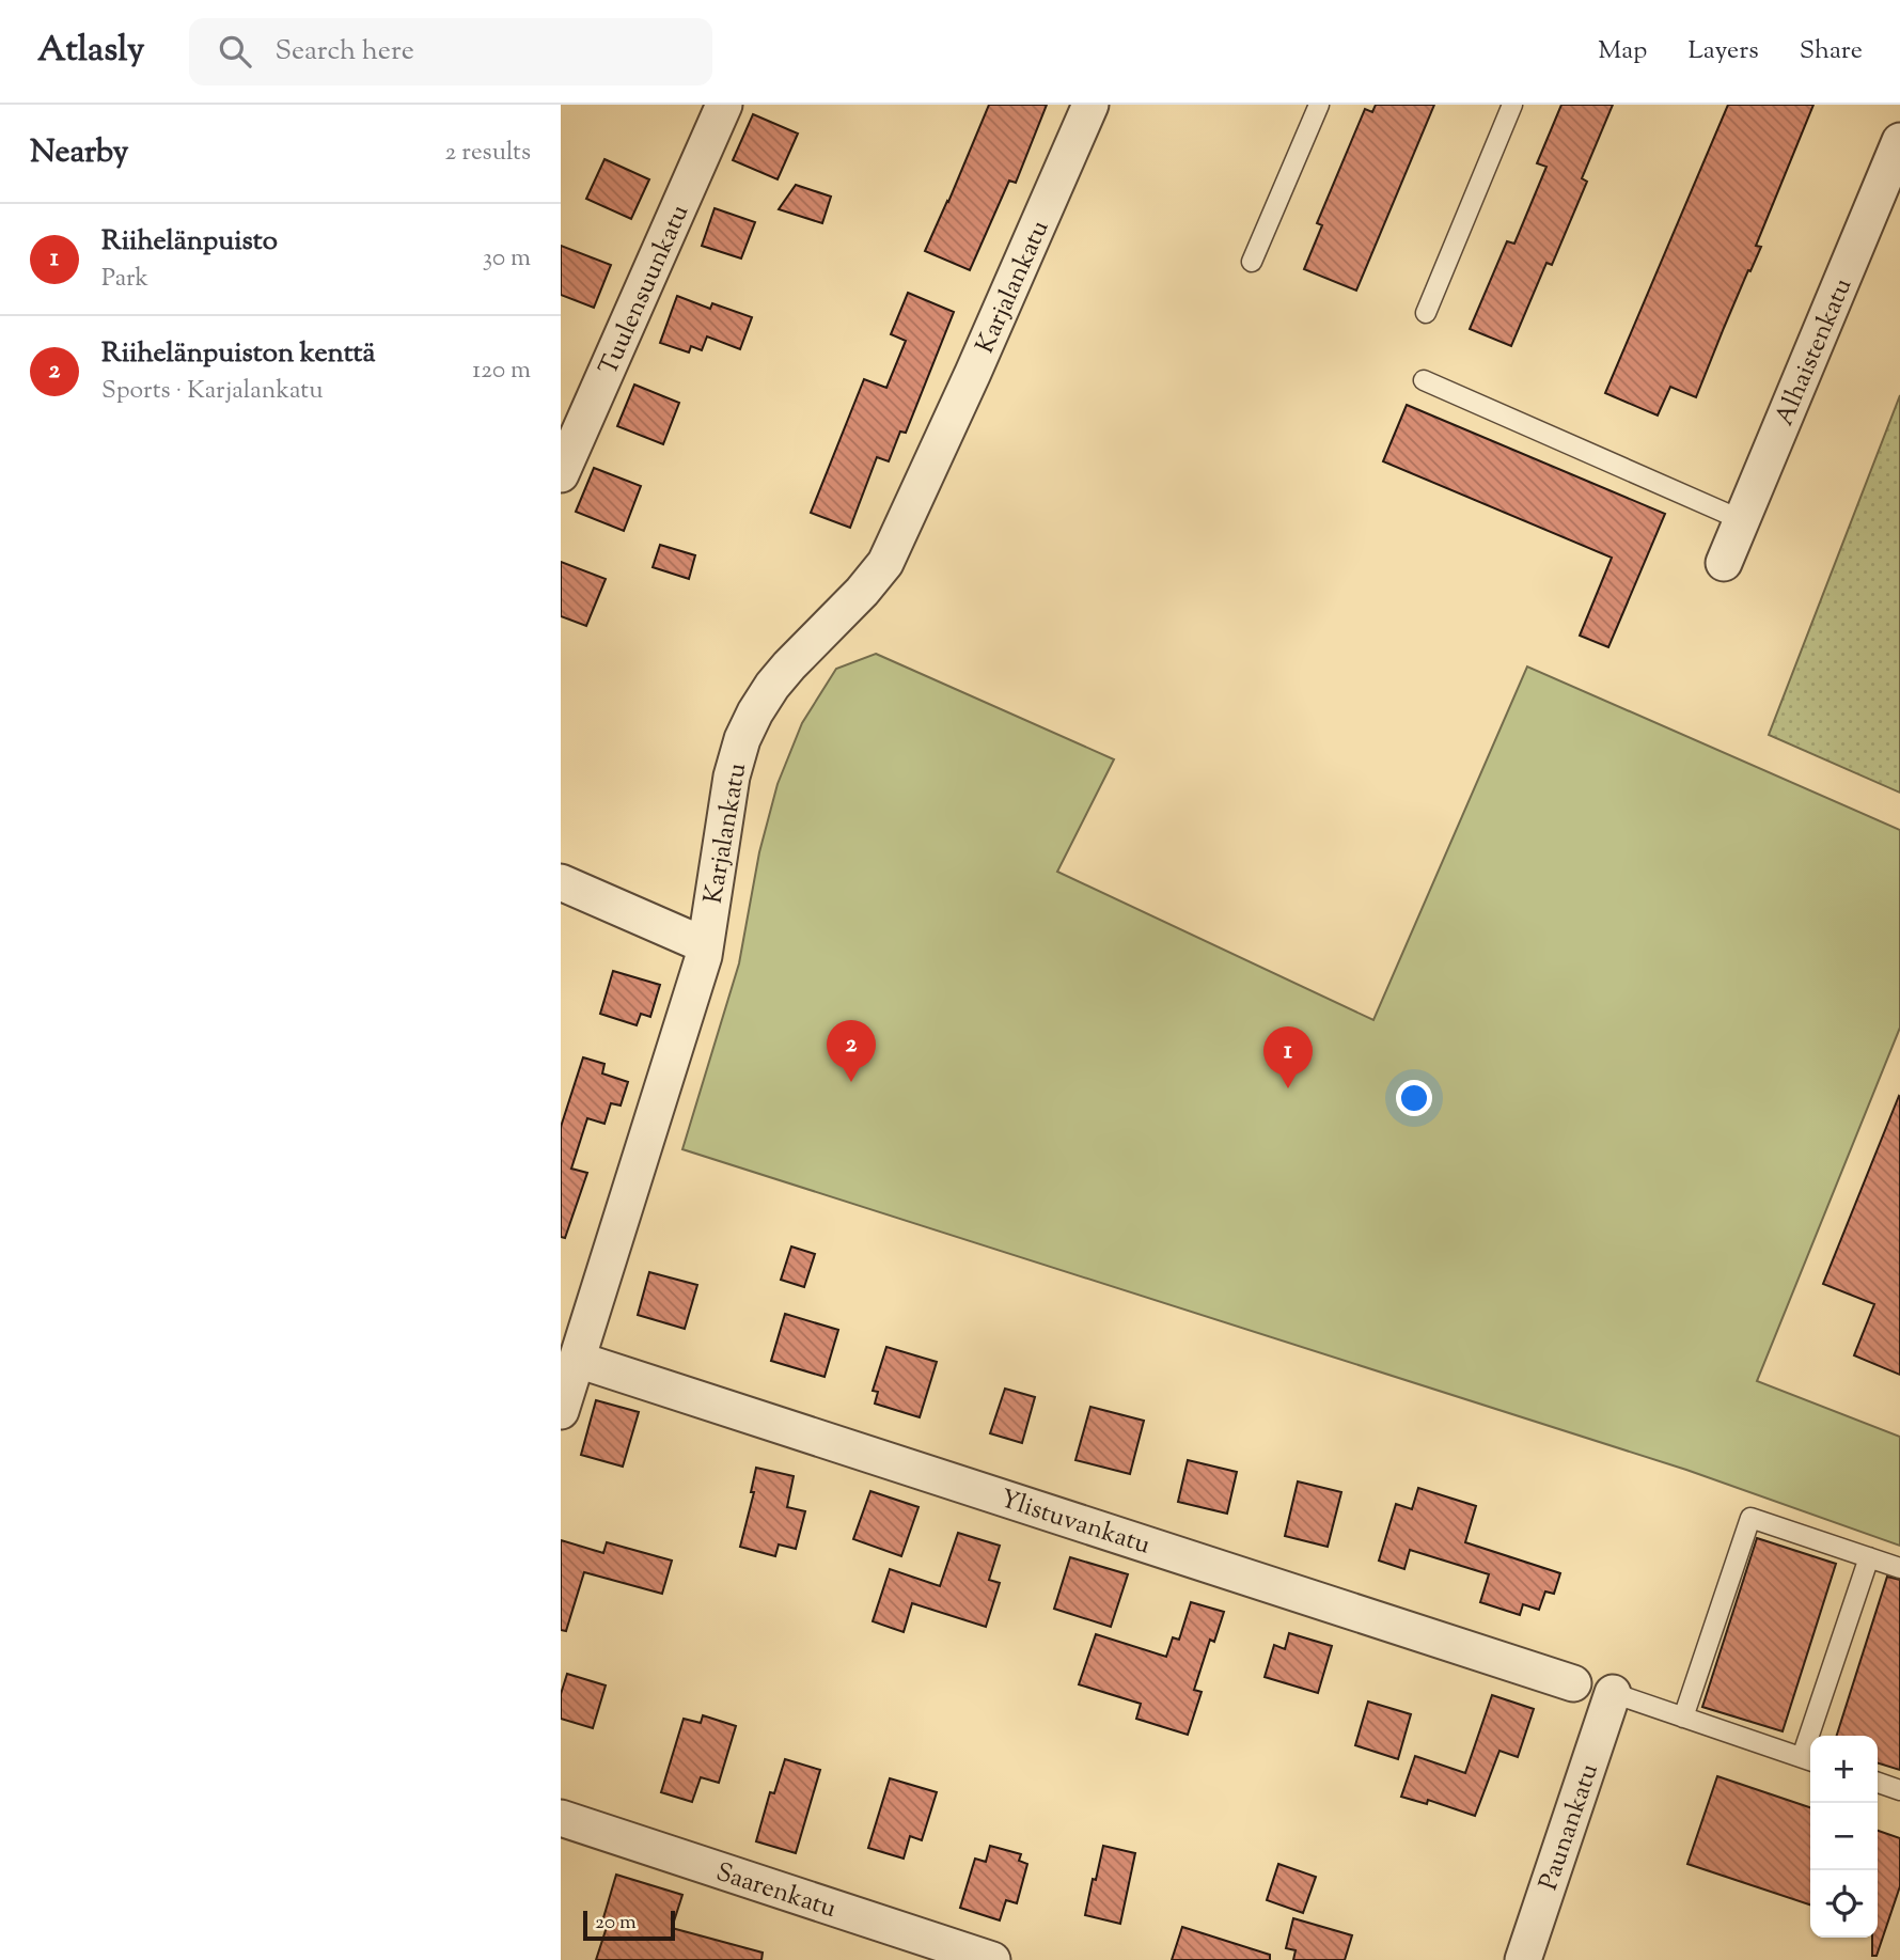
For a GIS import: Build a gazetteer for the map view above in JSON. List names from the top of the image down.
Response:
{
  "streets": {
    "street": [
      "Karjalankatu",
      "Tuulensuunkatu",
      "Alhaistenkatu",
      "Ylistuvankatu",
      "Paunankatu",
      "Saarenkatu"
    ]
  },
  "crossings": [
    ["Karjalankatu", "Ylistuvankatu"]
  ],
  "scale_bar": "20 m",
  "page": {
    "header": "Atlasly",
    "search": "Search here",
    "nav": ["Map", "Layers", "Share"],
    "heading": ["Nearby", "2 results"],
    "list": [
      {
        "mark": "1",
        "name": "Riihelänpuisto",
        "note": "Park",
        "value": "30 m"
      },
      {
        "mark": "2",
        "name": "Riihelänpuiston kenttä",
        "note": "Sports · Karjalankatu",
        "value": "120 m"
      }
    ],
    "pins": ["2", "1"],
    "map_buttons": ["+", "−"],
    "scale": "20 m"
  }
}
